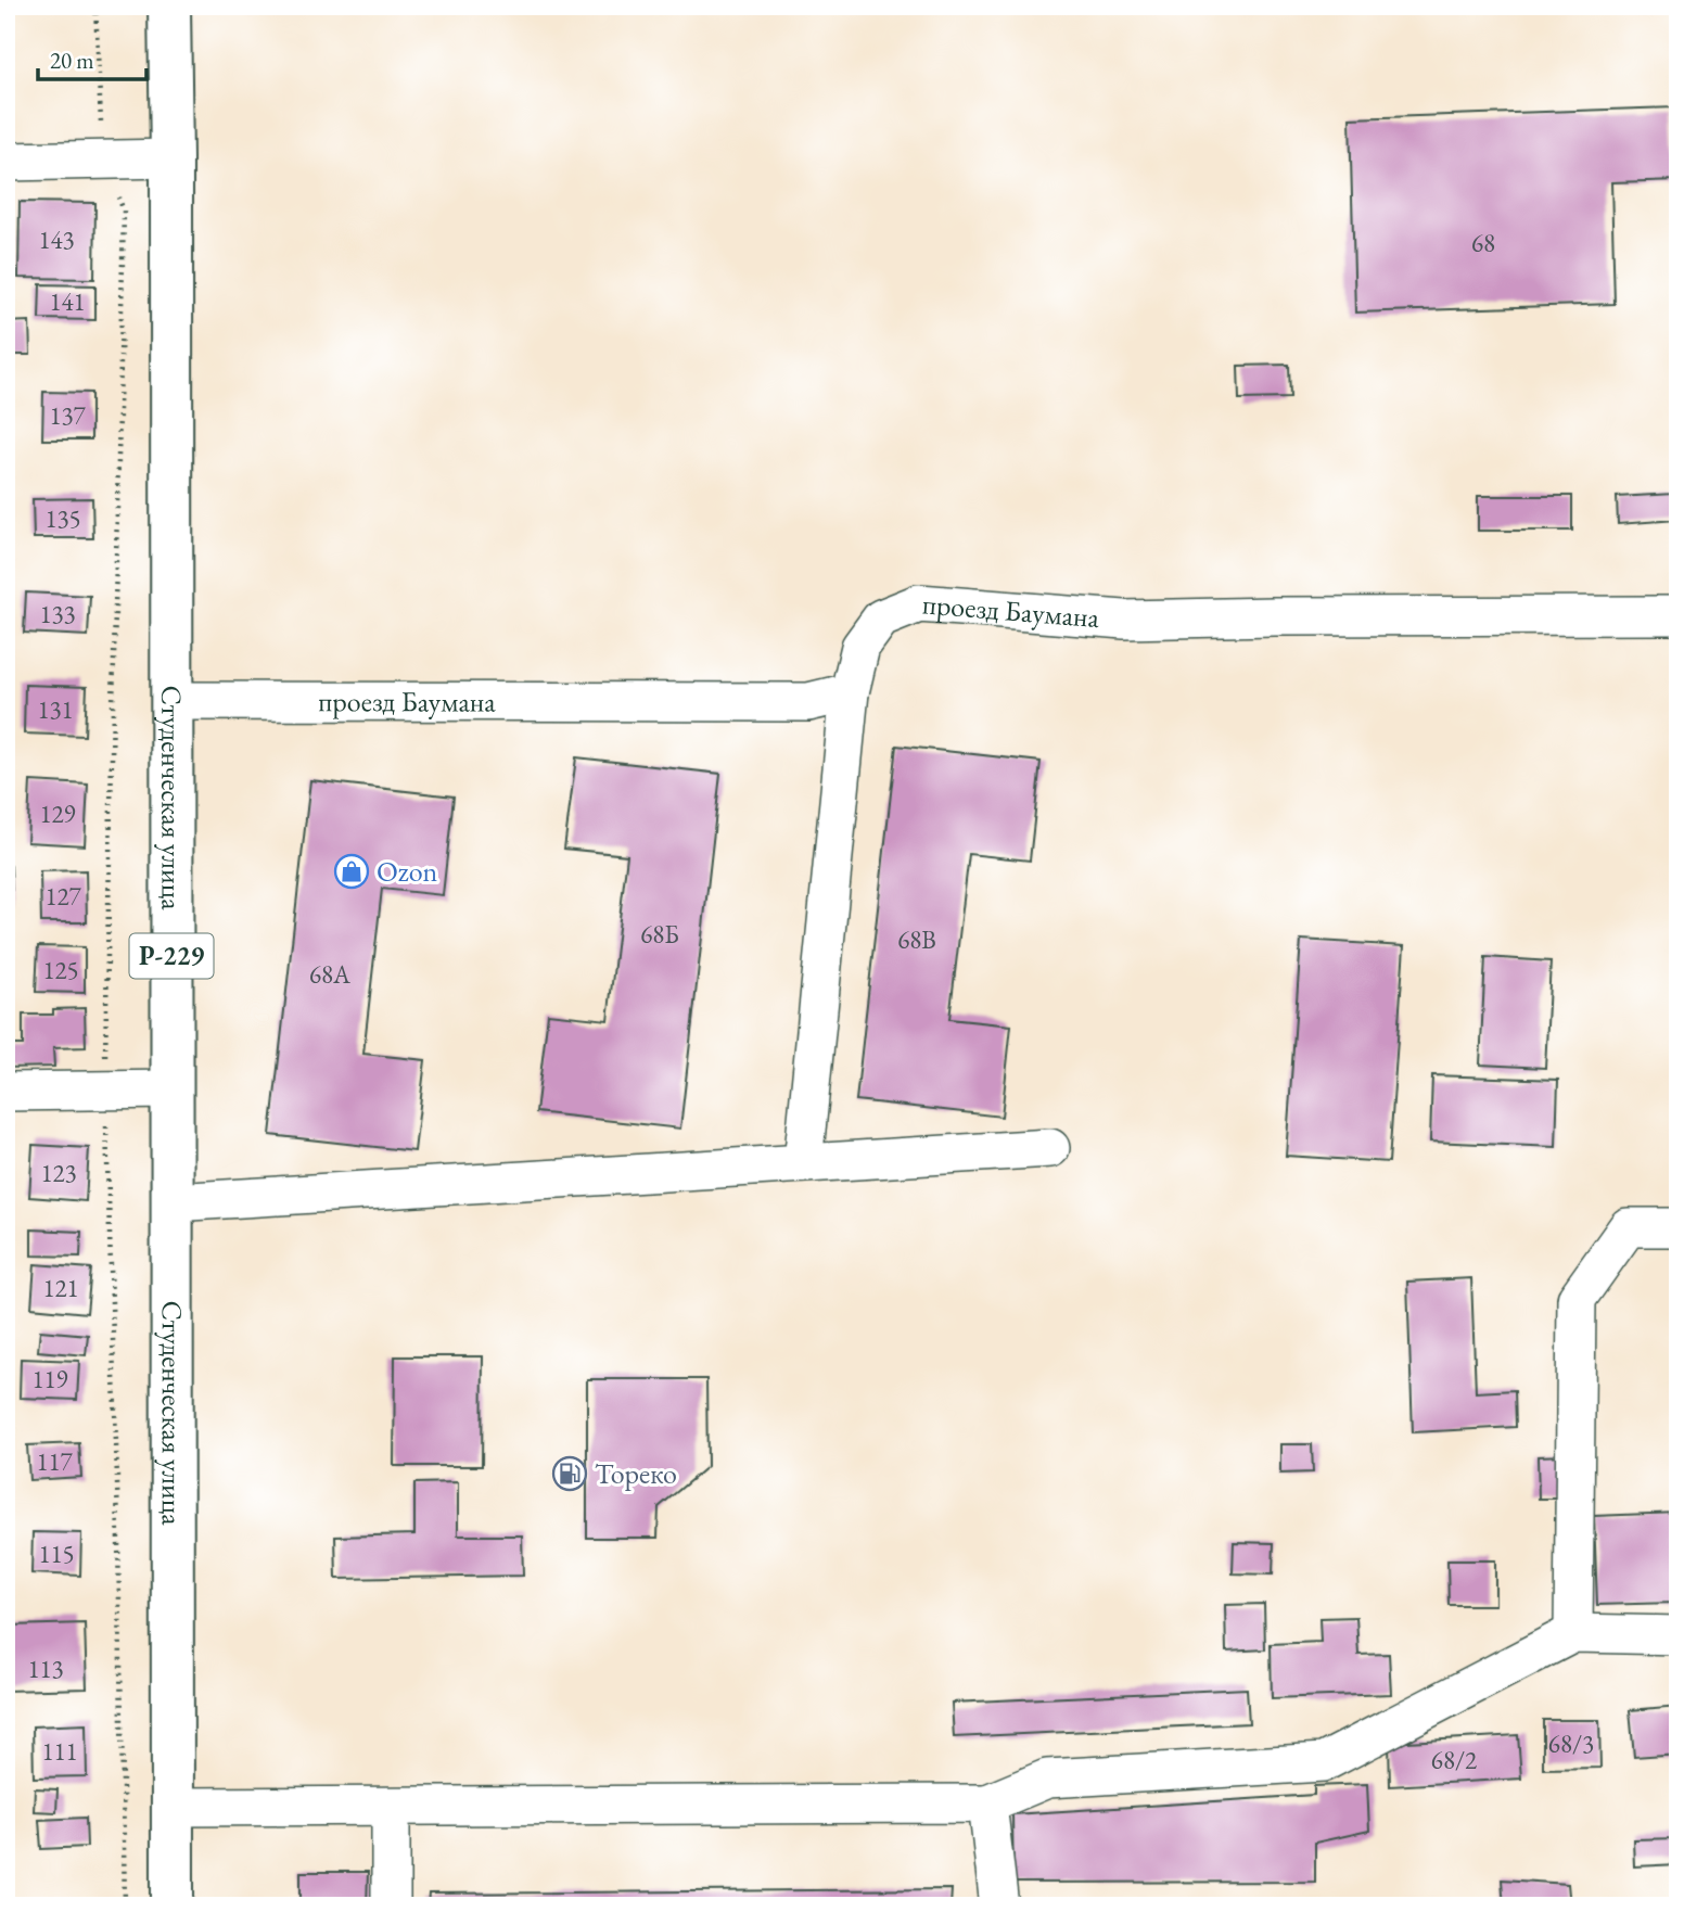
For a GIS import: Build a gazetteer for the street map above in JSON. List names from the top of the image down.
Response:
{
  "streets": {
    "main road": ["Студенческая улица", "Р-229"],
    "street": ["проезд Баумана"]
  },
  "crossings": [
    ["проезд Баумана", "Студенческая улица"]
  ],
  "places": {
    "shop": ["Ozon"],
    "fuel station": ["Тореко"]
  },
  "house_numbers": [
    "143",
    "68",
    "141",
    "137",
    "135",
    "133",
    "131",
    "129",
    "127",
    "68Б",
    "68В",
    "125",
    "68А",
    "123",
    "121",
    "119",
    "117",
    "115",
    "113",
    "68/3",
    "111",
    "68/2"
  ],
  "scale_bar": "20 m"
}
